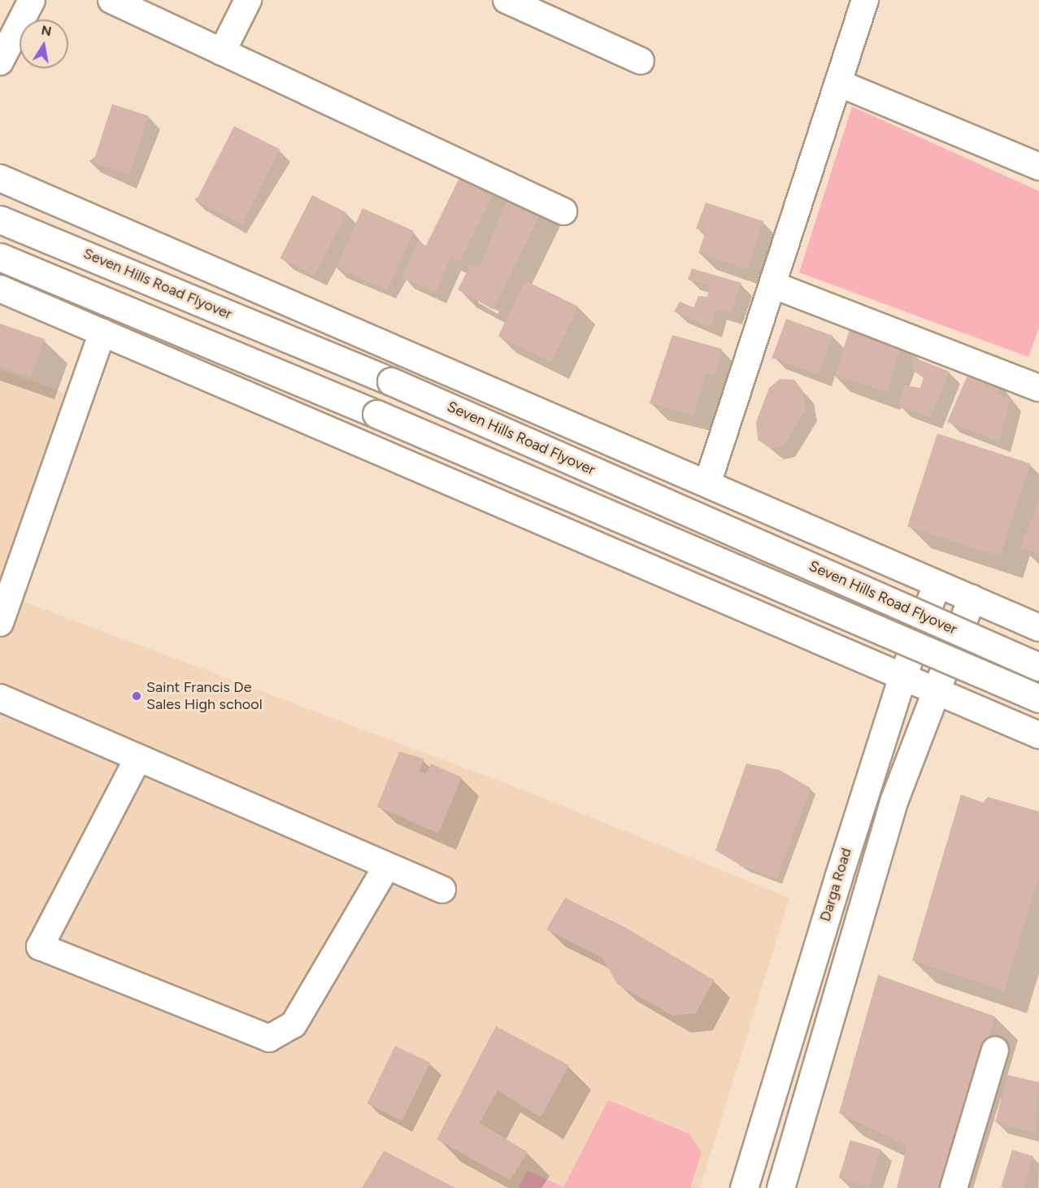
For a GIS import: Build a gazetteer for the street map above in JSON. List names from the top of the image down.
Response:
{
  "streets": {
    "main road": ["Seven Hills Road Flyover", "Darga Road"]
  },
  "places": ["Saint Francis De Sales High school"],
  "north": "top"
}
